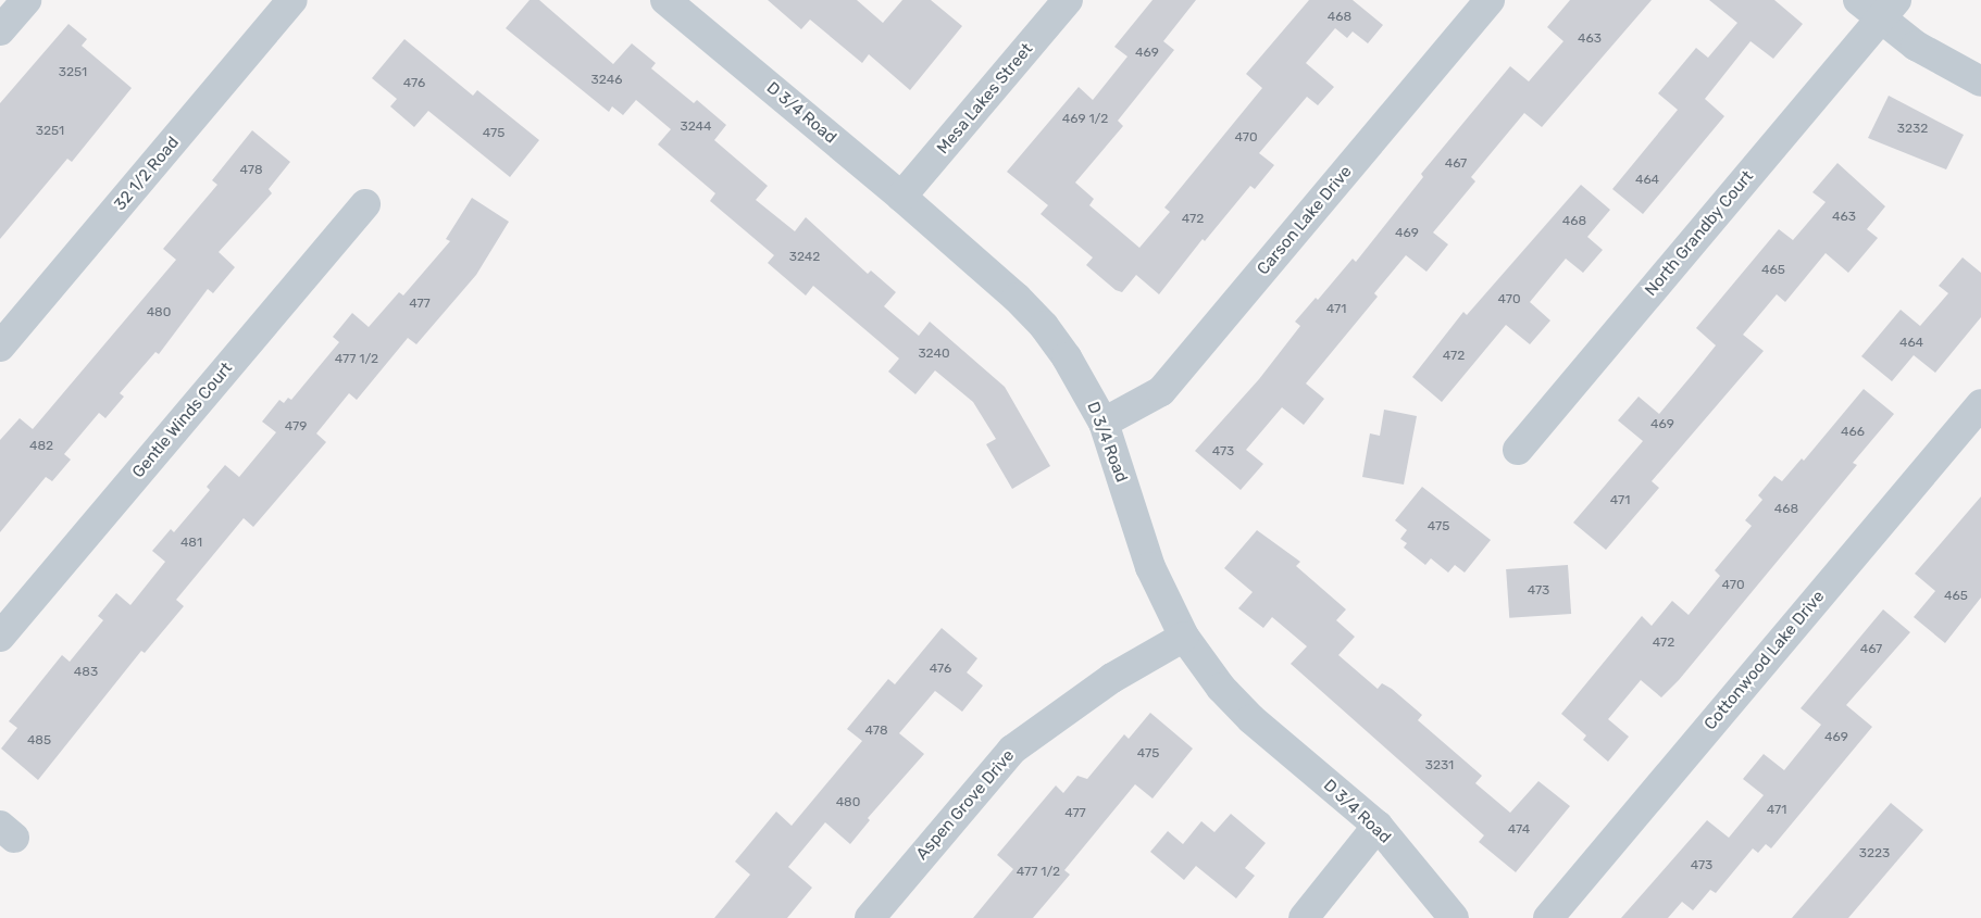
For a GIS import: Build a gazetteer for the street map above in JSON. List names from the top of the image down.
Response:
{
  "streets": {
    "street": [
      "Mesa Lakes Street",
      "D 3/4 Road",
      "32 1/2 Road",
      "Carson Lake Drive",
      "North Grandby Court",
      "Gentle Winds Court",
      "Cottonwood Lake Drive",
      "Aspen Grove Drive"
    ]
  },
  "crossings": [
    ["Mesa Lakes Street", "D 3/4 Road"],
    ["D 3/4 Road", "Carson Lake Drive"],
    ["D 3/4 Road", "Aspen Grove Drive"]
  ],
  "house_numbers": [
    "468",
    "463",
    "469",
    "3251",
    "3246",
    "476",
    "469 1/2",
    "3244",
    "3232",
    "3251",
    "475",
    "470",
    "467",
    "478",
    "464",
    "463",
    "472",
    "468",
    "469",
    "3242",
    "465",
    "470",
    "477",
    "471",
    "480",
    "464",
    "3240",
    "472",
    "477 1/2",
    "469",
    "479",
    "466",
    "482",
    "473",
    "471",
    "468",
    "475",
    "481",
    "470",
    "473",
    "465",
    "472",
    "467",
    "476",
    "483",
    "478",
    "469",
    "485",
    "475",
    "3231",
    "480",
    "471",
    "477",
    "474",
    "3223",
    "473",
    "477 1/2"
  ]
}
